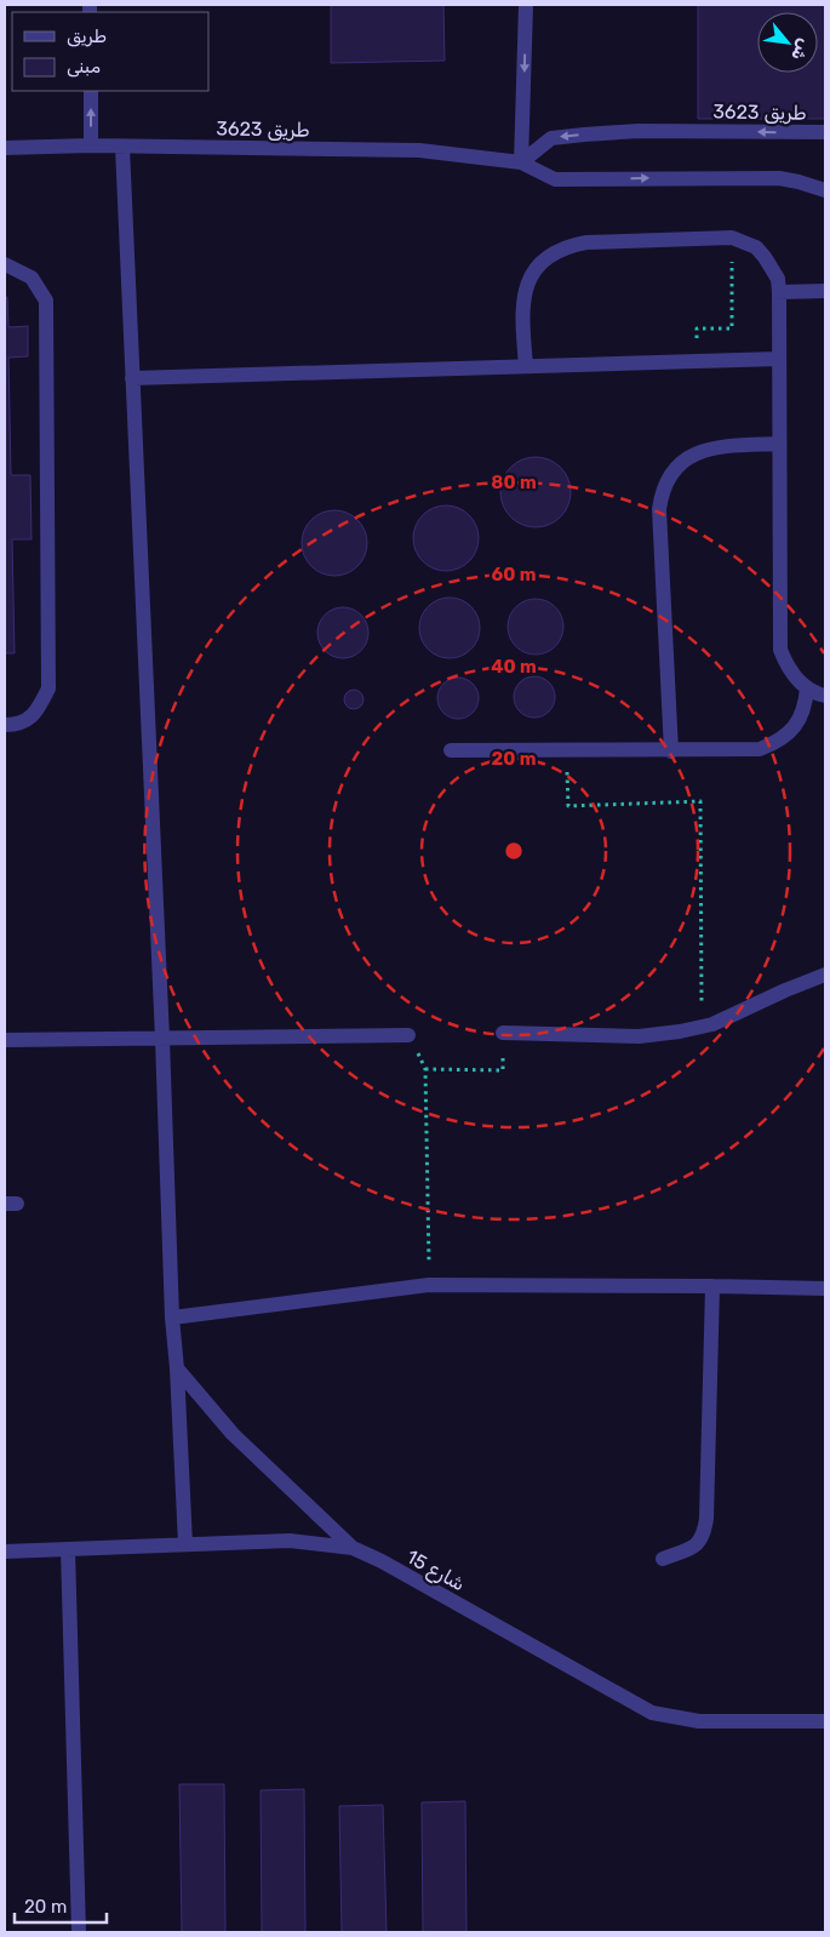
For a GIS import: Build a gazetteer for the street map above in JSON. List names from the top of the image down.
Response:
{
  "streets": {
    "street": ["طريق 3623", "شارع 15"]
  },
  "legend": ["طريق", "مبنى"],
  "scale_bar": "20 m",
  "north": "bottom right",
  "rings": [
    "80 m",
    "60 m",
    "40 m",
    "20 m"
  ]
}
